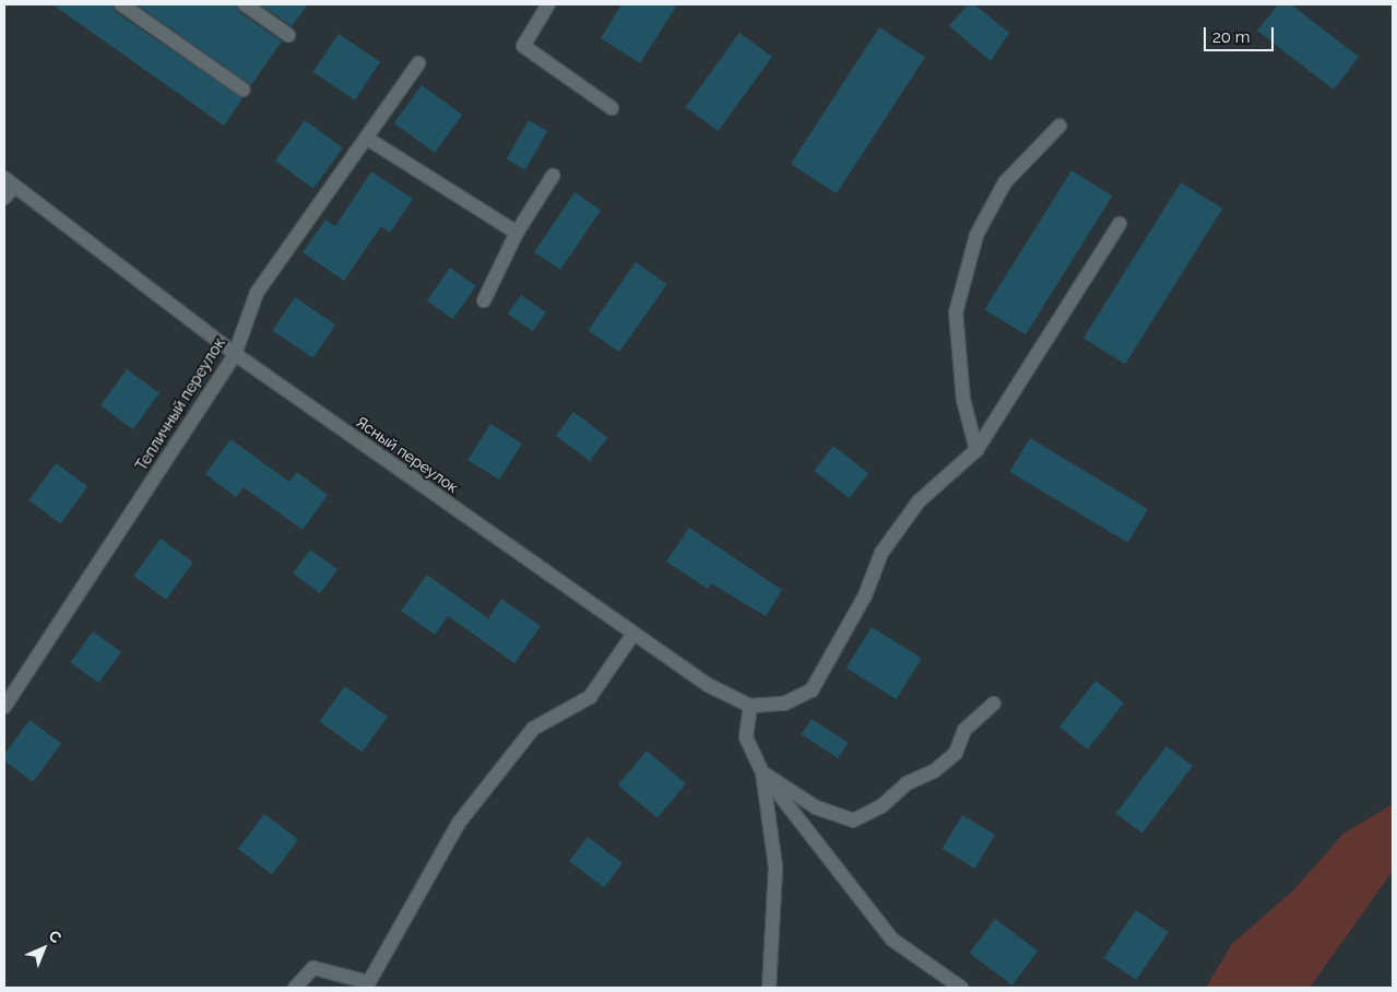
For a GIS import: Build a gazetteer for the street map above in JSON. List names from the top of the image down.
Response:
{
  "streets": {
    "street": ["Тепличный переулок", "Ясный переулок"]
  },
  "crossings": [
    ["Тепличный переулок", "Ясный переулок"]
  ],
  "scale_bar": "20 m",
  "north": "top right"
}
